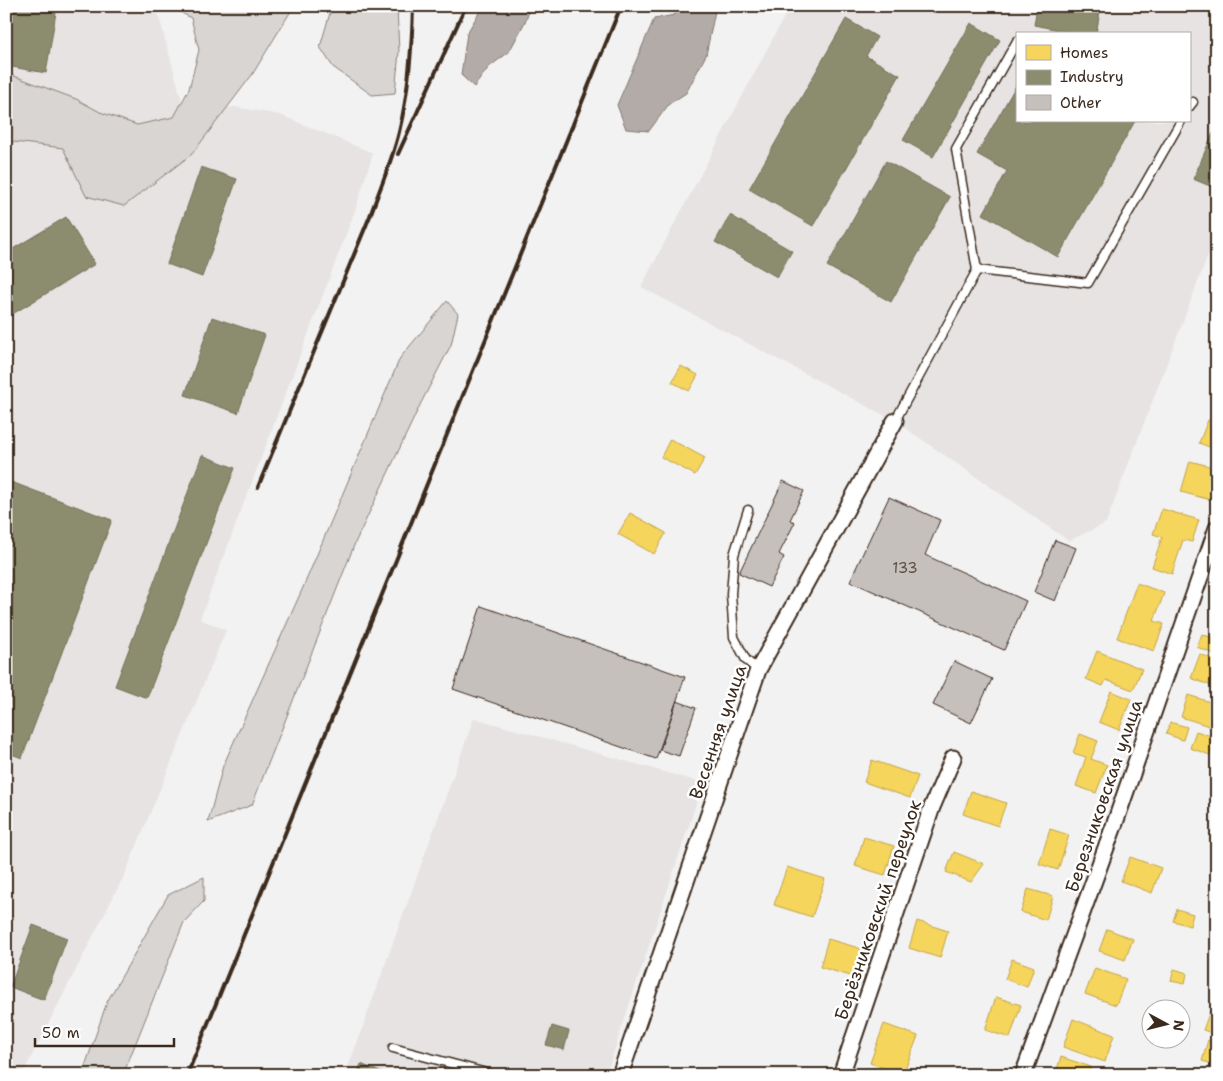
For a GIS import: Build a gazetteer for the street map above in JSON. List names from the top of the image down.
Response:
{
  "streets": {
    "street": ["Весенняя улица", "Березниковская улица", "Берёзниковский переулок"]
  },
  "house_numbers": ["133"],
  "legend": ["Homes", "Industry", "Other"],
  "scale_bar": "50 m",
  "north": "right"
}
